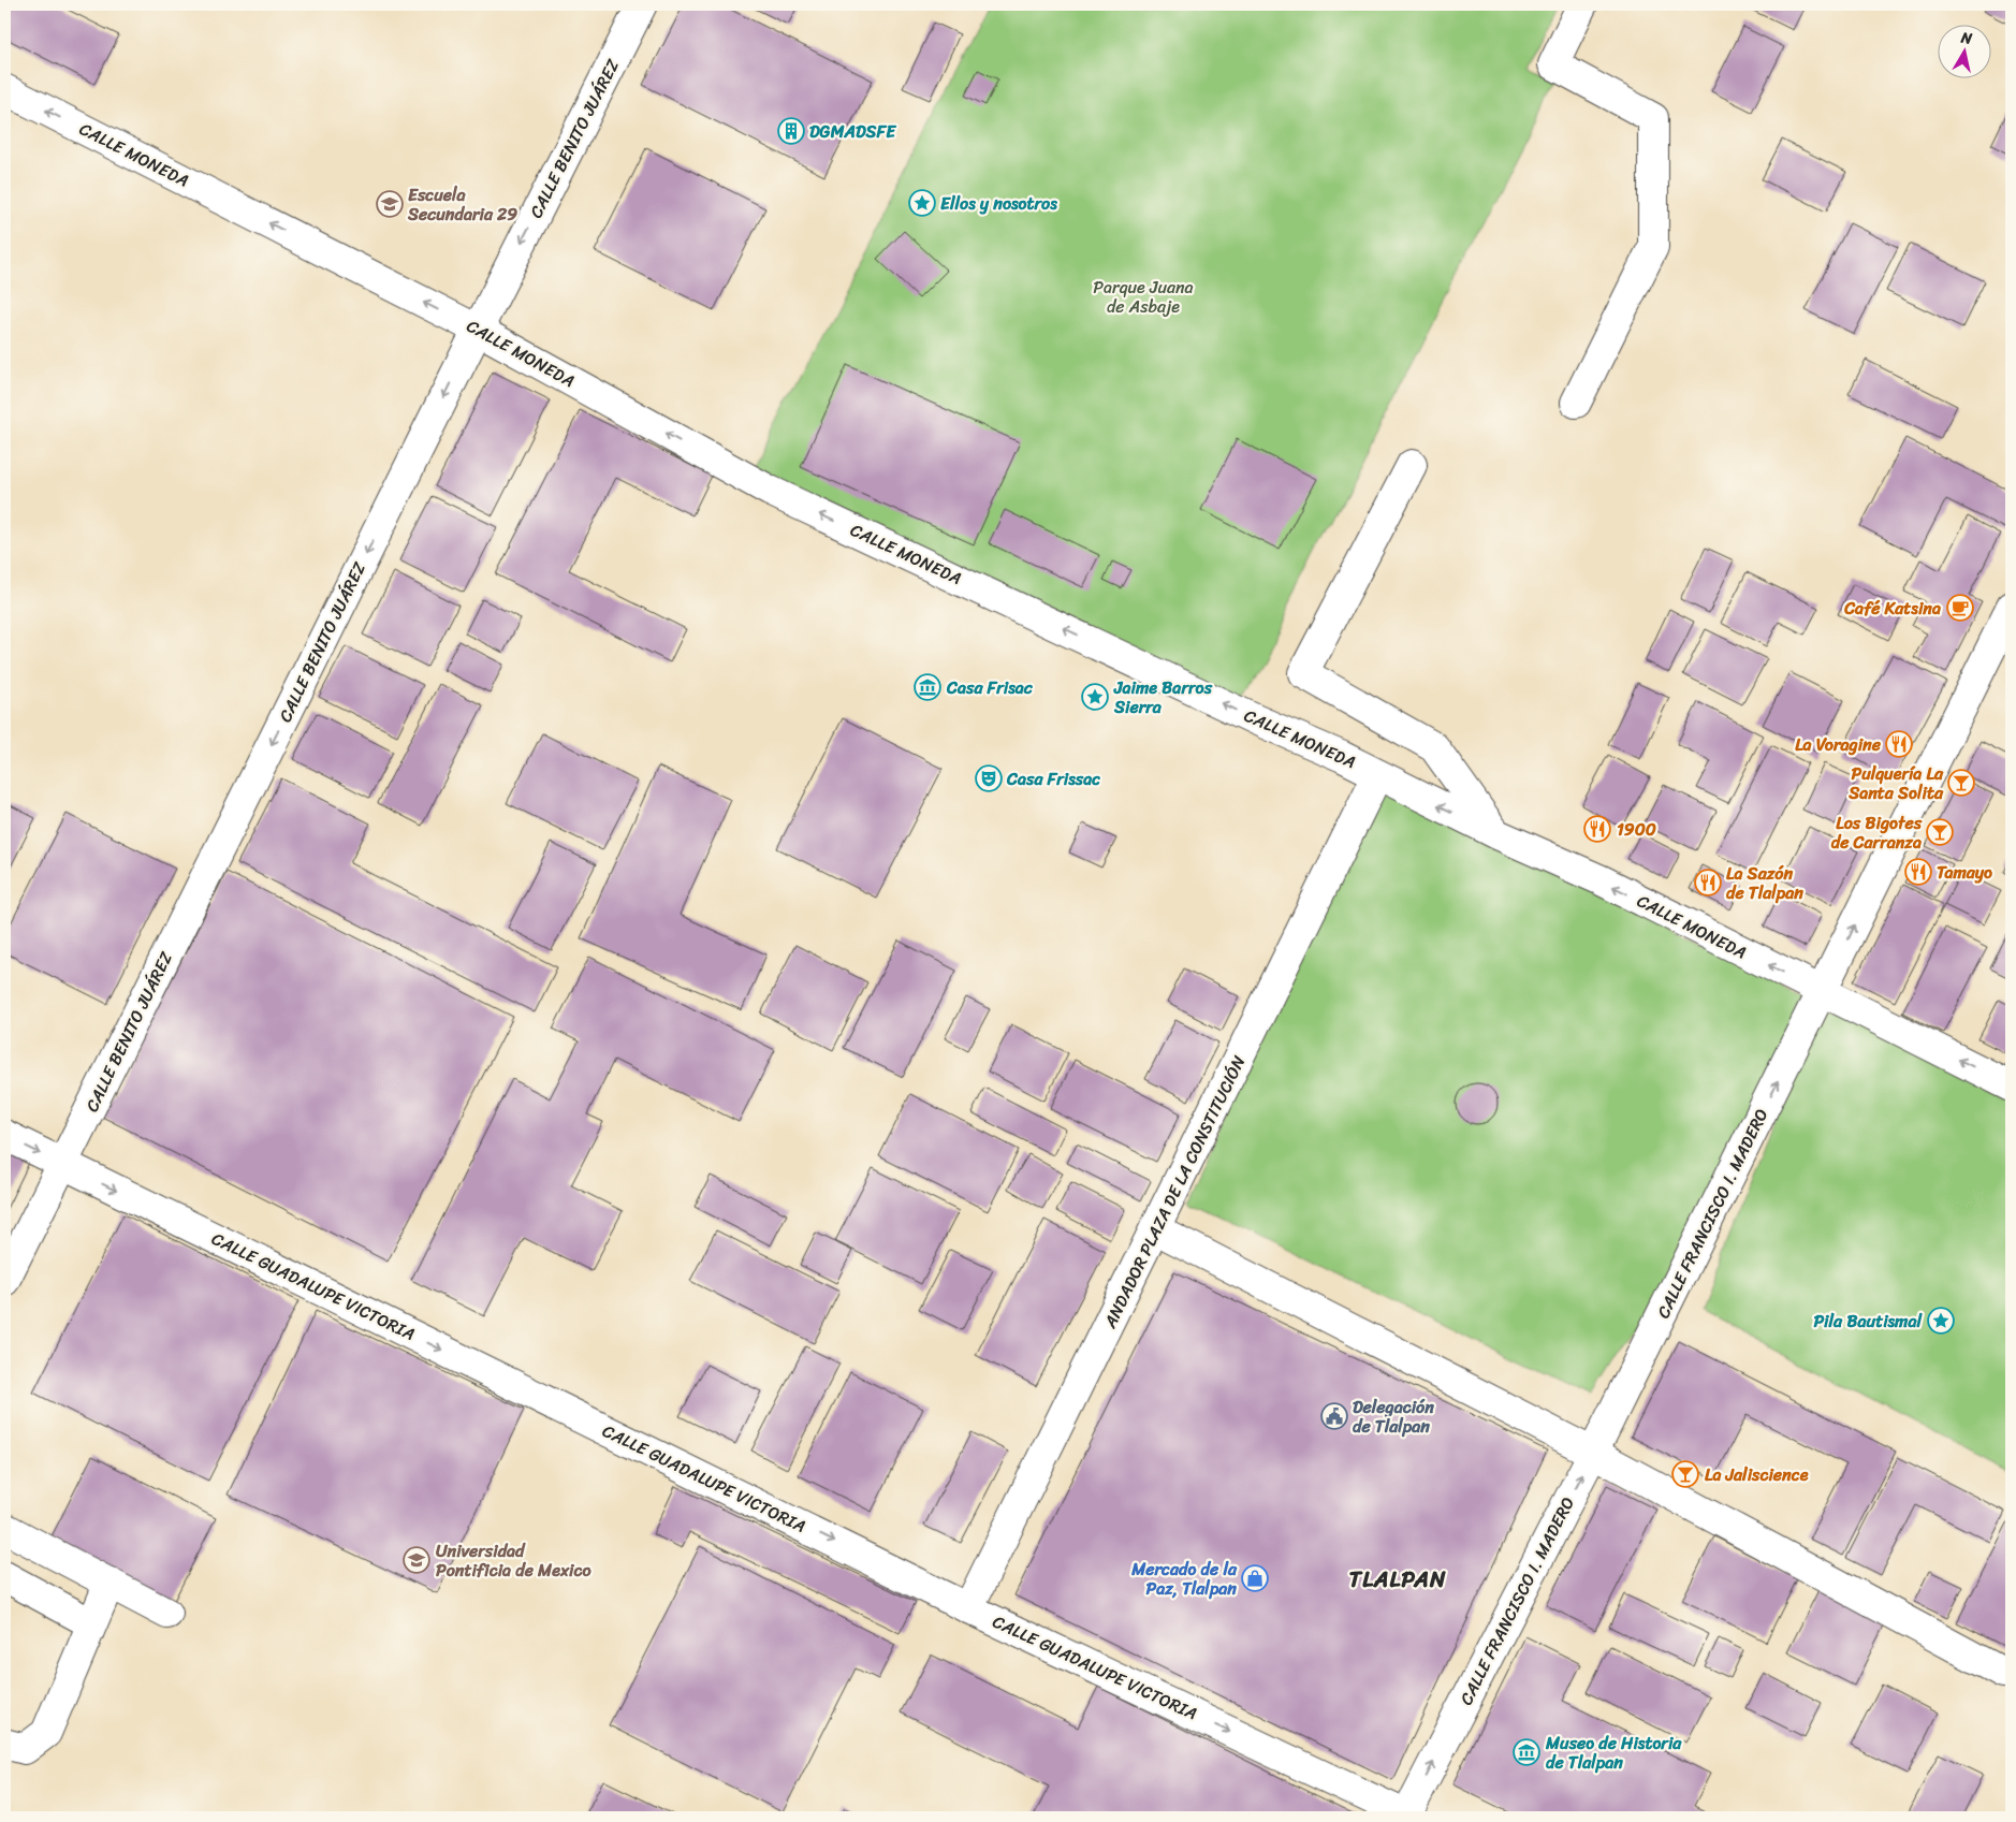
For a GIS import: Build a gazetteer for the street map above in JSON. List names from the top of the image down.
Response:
{
  "streets": {
    "street": [
      "CALLE BENITO JUÁREZ",
      "CALLE MONEDA",
      "ANDADOR PLAZA DE LA CONSTITUCIÓN",
      "CALLE FRANCISCO I. MADERO",
      "CALLE GUADALUPE VICTORIA"
    ]
  },
  "crossings": [
    ["CALLE BENITO JUÁREZ", "CALLE MONEDA"],
    ["CALLE BENITO JUÁREZ", "CALLE GUADALUPE VICTORIA"],
    ["CALLE MONEDA", "ANDADOR PLAZA DE LA CONSTITUCIÓN"],
    ["CALLE MONEDA", "CALLE FRANCISCO I. MADERO"],
    ["ANDADOR PLAZA DE LA CONSTITUCIÓN", "CALLE GUADALUPE VICTORIA"],
    ["CALLE FRANCISCO I. MADERO", "CALLE GUADALUPE VICTORIA"]
  ],
  "one_way": [
    "CALLE BENITO JUÁREZ",
    "CALLE MONEDA",
    "CALLE FRANCISCO I. MADERO",
    "CALLE GUADALUPE VICTORIA"
  ],
  "districts": ["TLALPAN"],
  "parks": ["Parque Juana de Asbaje"],
  "places": {
    "building": ["DGMADSFE"],
    "place": ["Ellos y nosotros", "Jaime Barros Sierra", "Pila Bautismal"],
    "school or university": ["Escuela Secundaria 29", "Universidad Pontificia de Mexico"],
    "cafe": ["Café Katsina"],
    "museum": ["Casa Frisac", "Museo de Historia de Tlalpan"],
    "restaurant": [
      "La Voragine",
      "1900",
      "Tamayo",
      "La Sazón de Tlalpan"
    ],
    "theatre": ["Casa Frissac"],
    "bar": ["Pulquería La Santa Solita", "Los Bigotes de Carranza", "La Jaliscience"],
    "public building": ["Delegación de Tlalpan"],
    "shop": ["Mercado de la Paz, Tlalpan"]
  },
  "north": "top"
}
